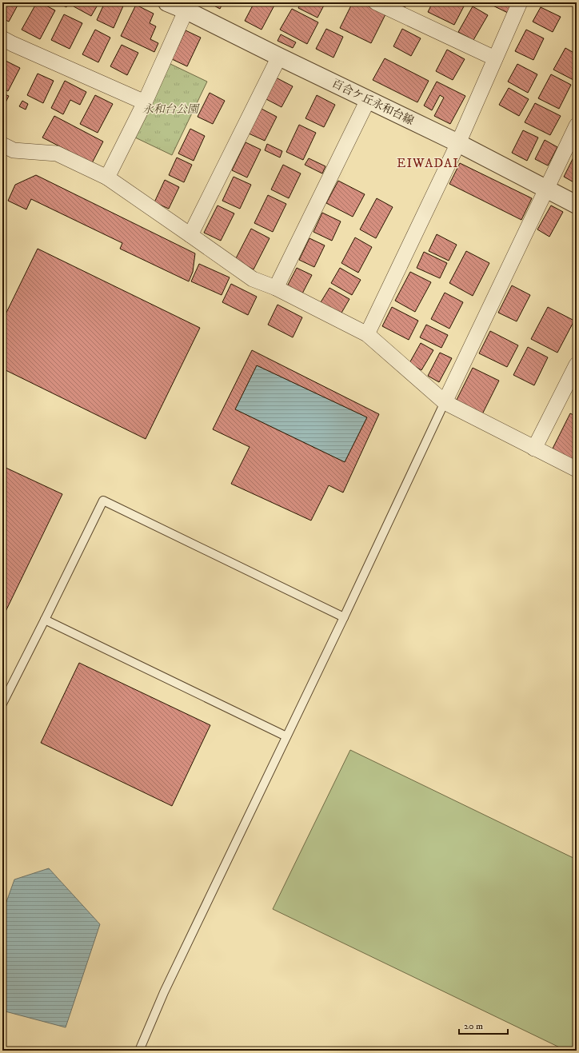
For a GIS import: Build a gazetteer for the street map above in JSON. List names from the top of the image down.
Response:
{
  "streets": {
    "street": ["百合ケ丘永和台線"]
  },
  "districts": ["EIWADAI"],
  "parks": ["永和台公園"],
  "scale_bar": "20 m"
}
